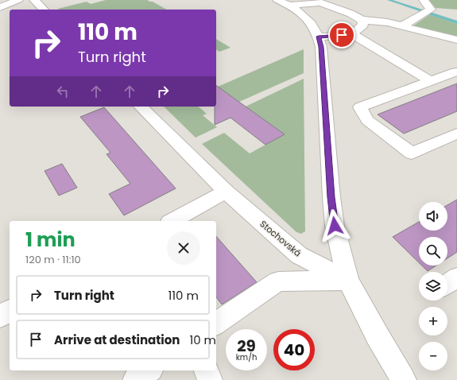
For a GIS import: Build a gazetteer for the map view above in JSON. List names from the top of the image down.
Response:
{
  "streets": {
    "street": ["Stochovská"]
  },
  "page": {
    "turn": ["110 m", "Turn right"],
    "map_buttons": ["+", "−"],
    "heading": ["1 min", "120 m · 11:10"],
    "list": [
      {
        "name": "Turn right",
        "value": "110 m"
      },
      {
        "name": "Arrive at destination",
        "value": "10 m"
      }
    ],
    "speed": "29 km/h",
    "limit": "40"
  }
}
